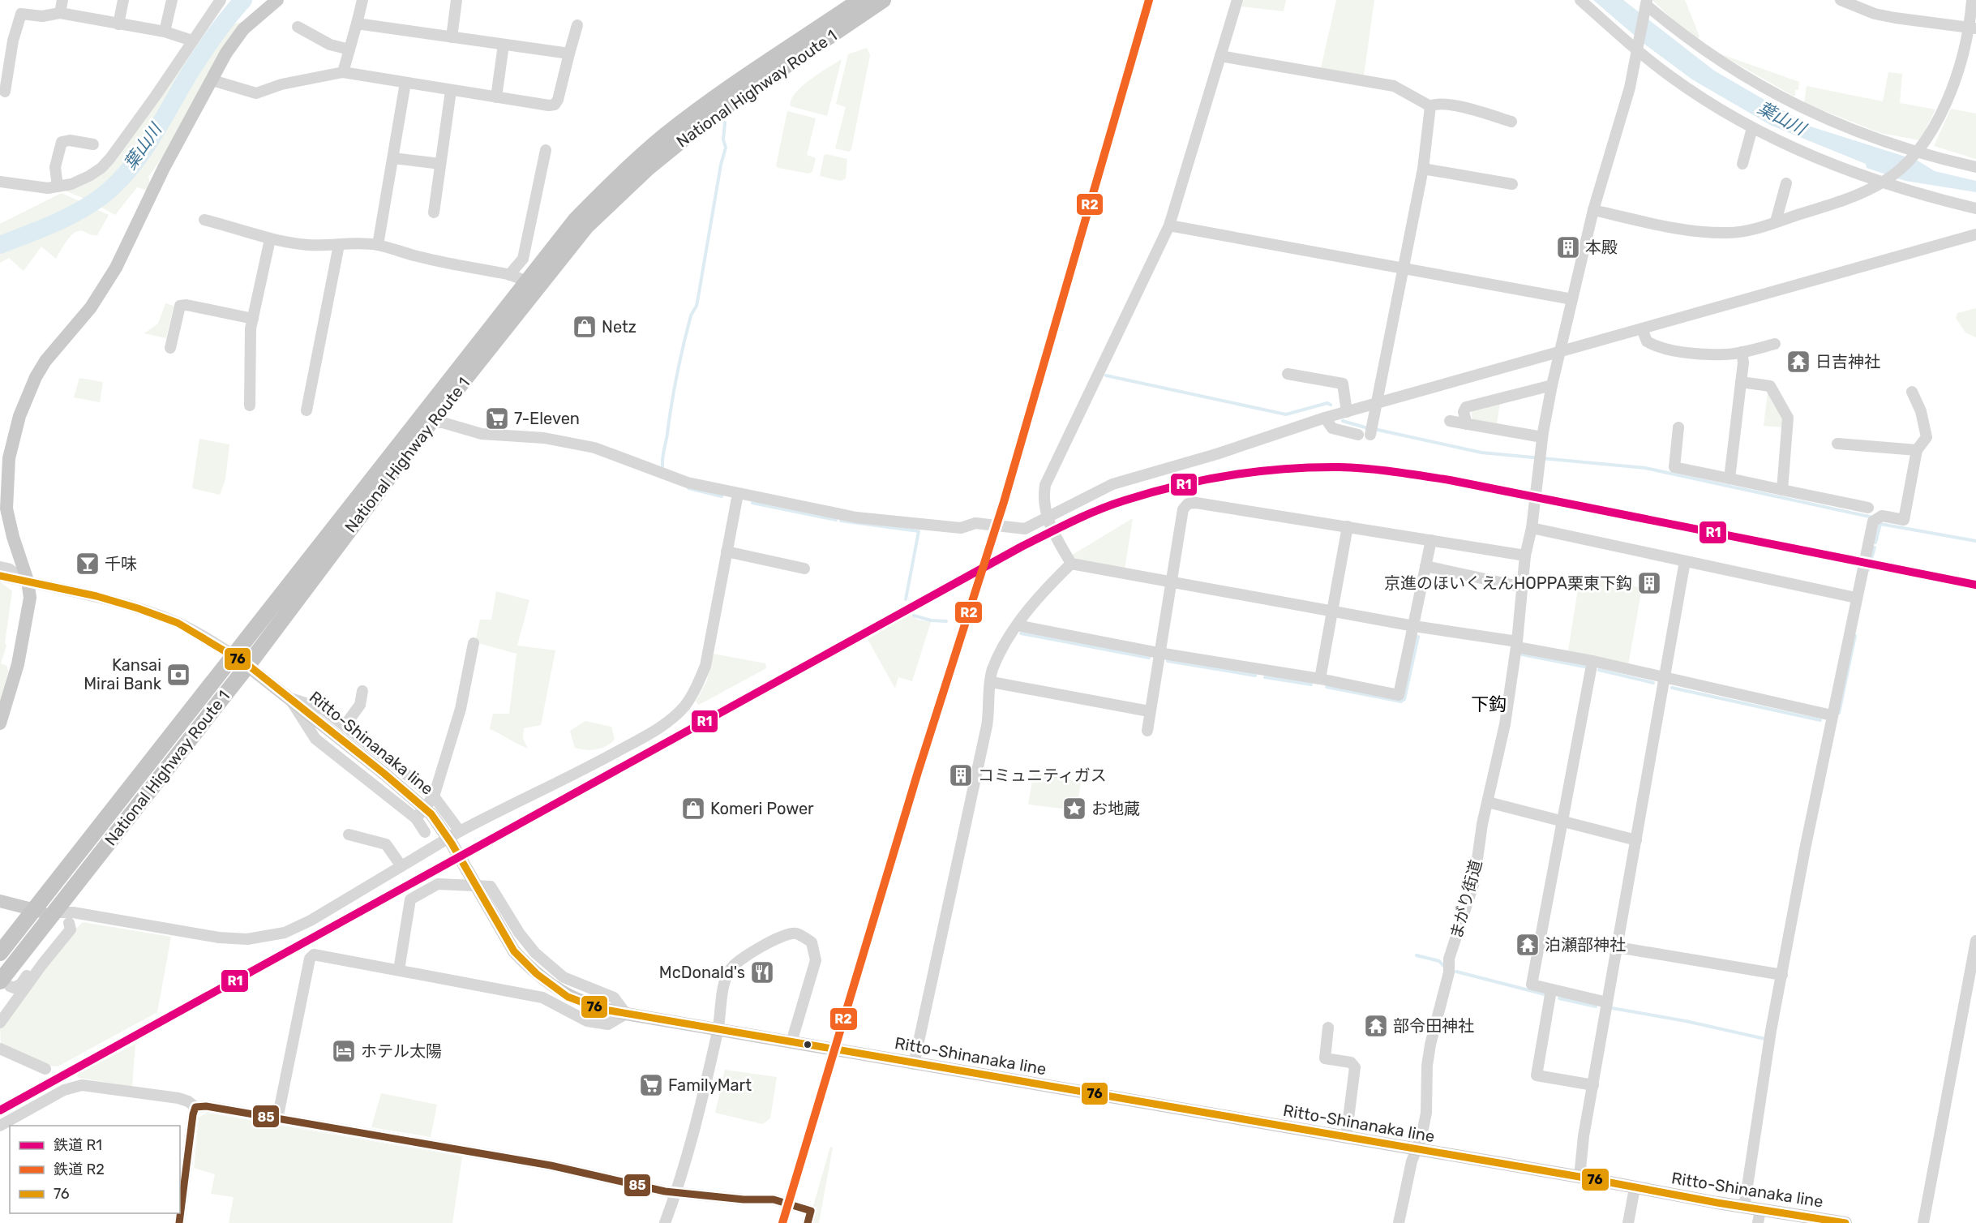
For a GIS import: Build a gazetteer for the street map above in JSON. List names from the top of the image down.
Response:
{
  "streets": {
    "highway": ["National Highway Route 1"],
    "main road": ["Ritto-Shinanaka line"],
    "street": ["まがり街道"]
  },
  "crossings": [
    ["National Highway Route 1", "Ritto-Shinanaka line"],
    ["Ritto-Shinanaka line", "まがり街道"]
  ],
  "districts": ["下鈎"],
  "water": ["葉山川"],
  "places": {
    "building": ["本殿", "京進のほいくえんHOPPA栗東下鈎", "コミュニティガス"],
    "shop": ["Netz", "Komeri Power"],
    "temple": ["日吉神社", "泊瀬部神社", "部令田神社"],
    "supermarket": ["7-Eleven", "FamilyMart"],
    "bar": ["千味"],
    "bank": ["Kansai Mirai Bank"],
    "place": ["お地蔵"],
    "restaurant": ["McDonald's"],
    "hotel": ["ホテル太陽"]
  },
  "lines": [
    "rail line R2",
    "rail line R1",
    "transit line 76",
    "transit line 85"
  ],
  "legend": ["鉄道 R1", "鉄道 R2", "76"]
}
